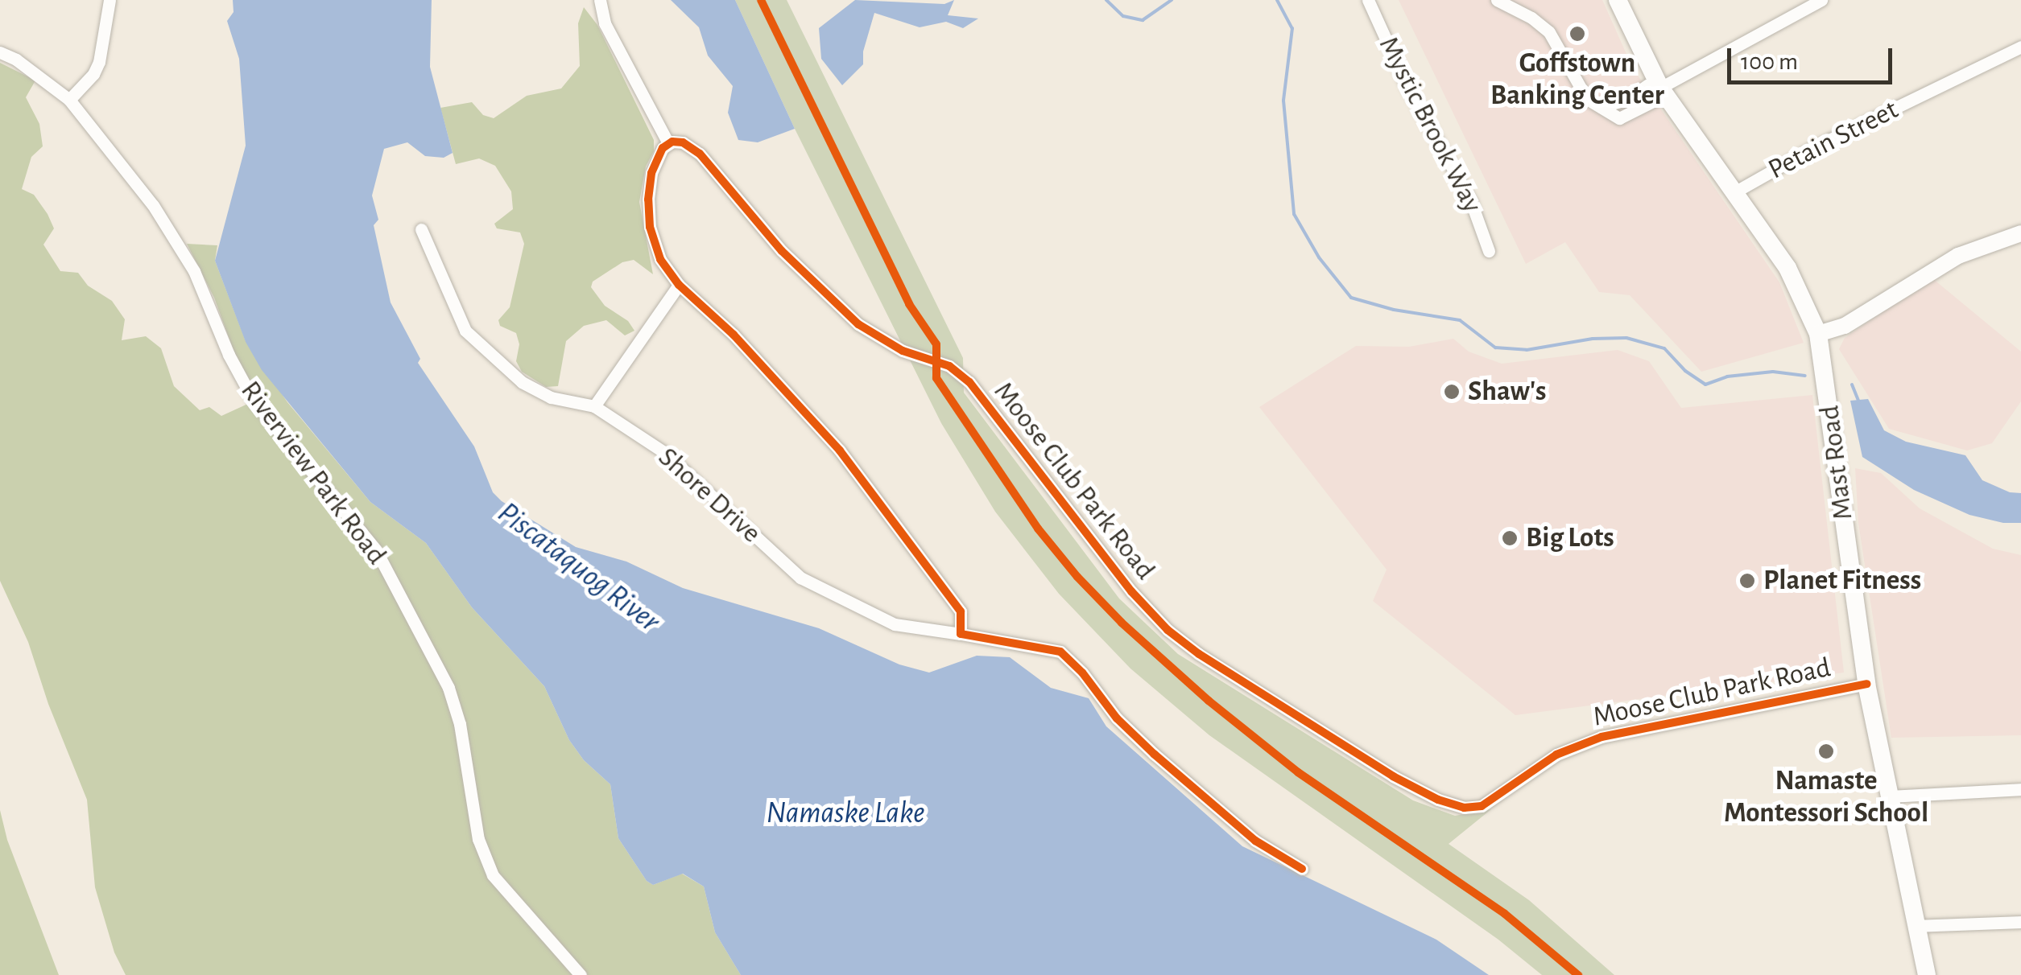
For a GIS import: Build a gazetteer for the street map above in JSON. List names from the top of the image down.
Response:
{
  "streets": {
    "main road": ["Mast Road"],
    "street": [
      "Mystic Brook Way",
      "Petain Street",
      "Riverview Park Road",
      "Moose Club Park Road",
      "Shore Drive"
    ]
  },
  "crossings": [
    ["Petain Street", "Mast Road"],
    ["Mast Road", "Moose Club Park Road"]
  ],
  "water": ["Piscataquog River", "Namaske Lake"],
  "places": [
    "Goffstown Banking Center",
    "Shaw's",
    "Big Lots",
    "Planet Fitness",
    "Namaste Montessori School"
  ],
  "scale_bar": "100 m"
}
